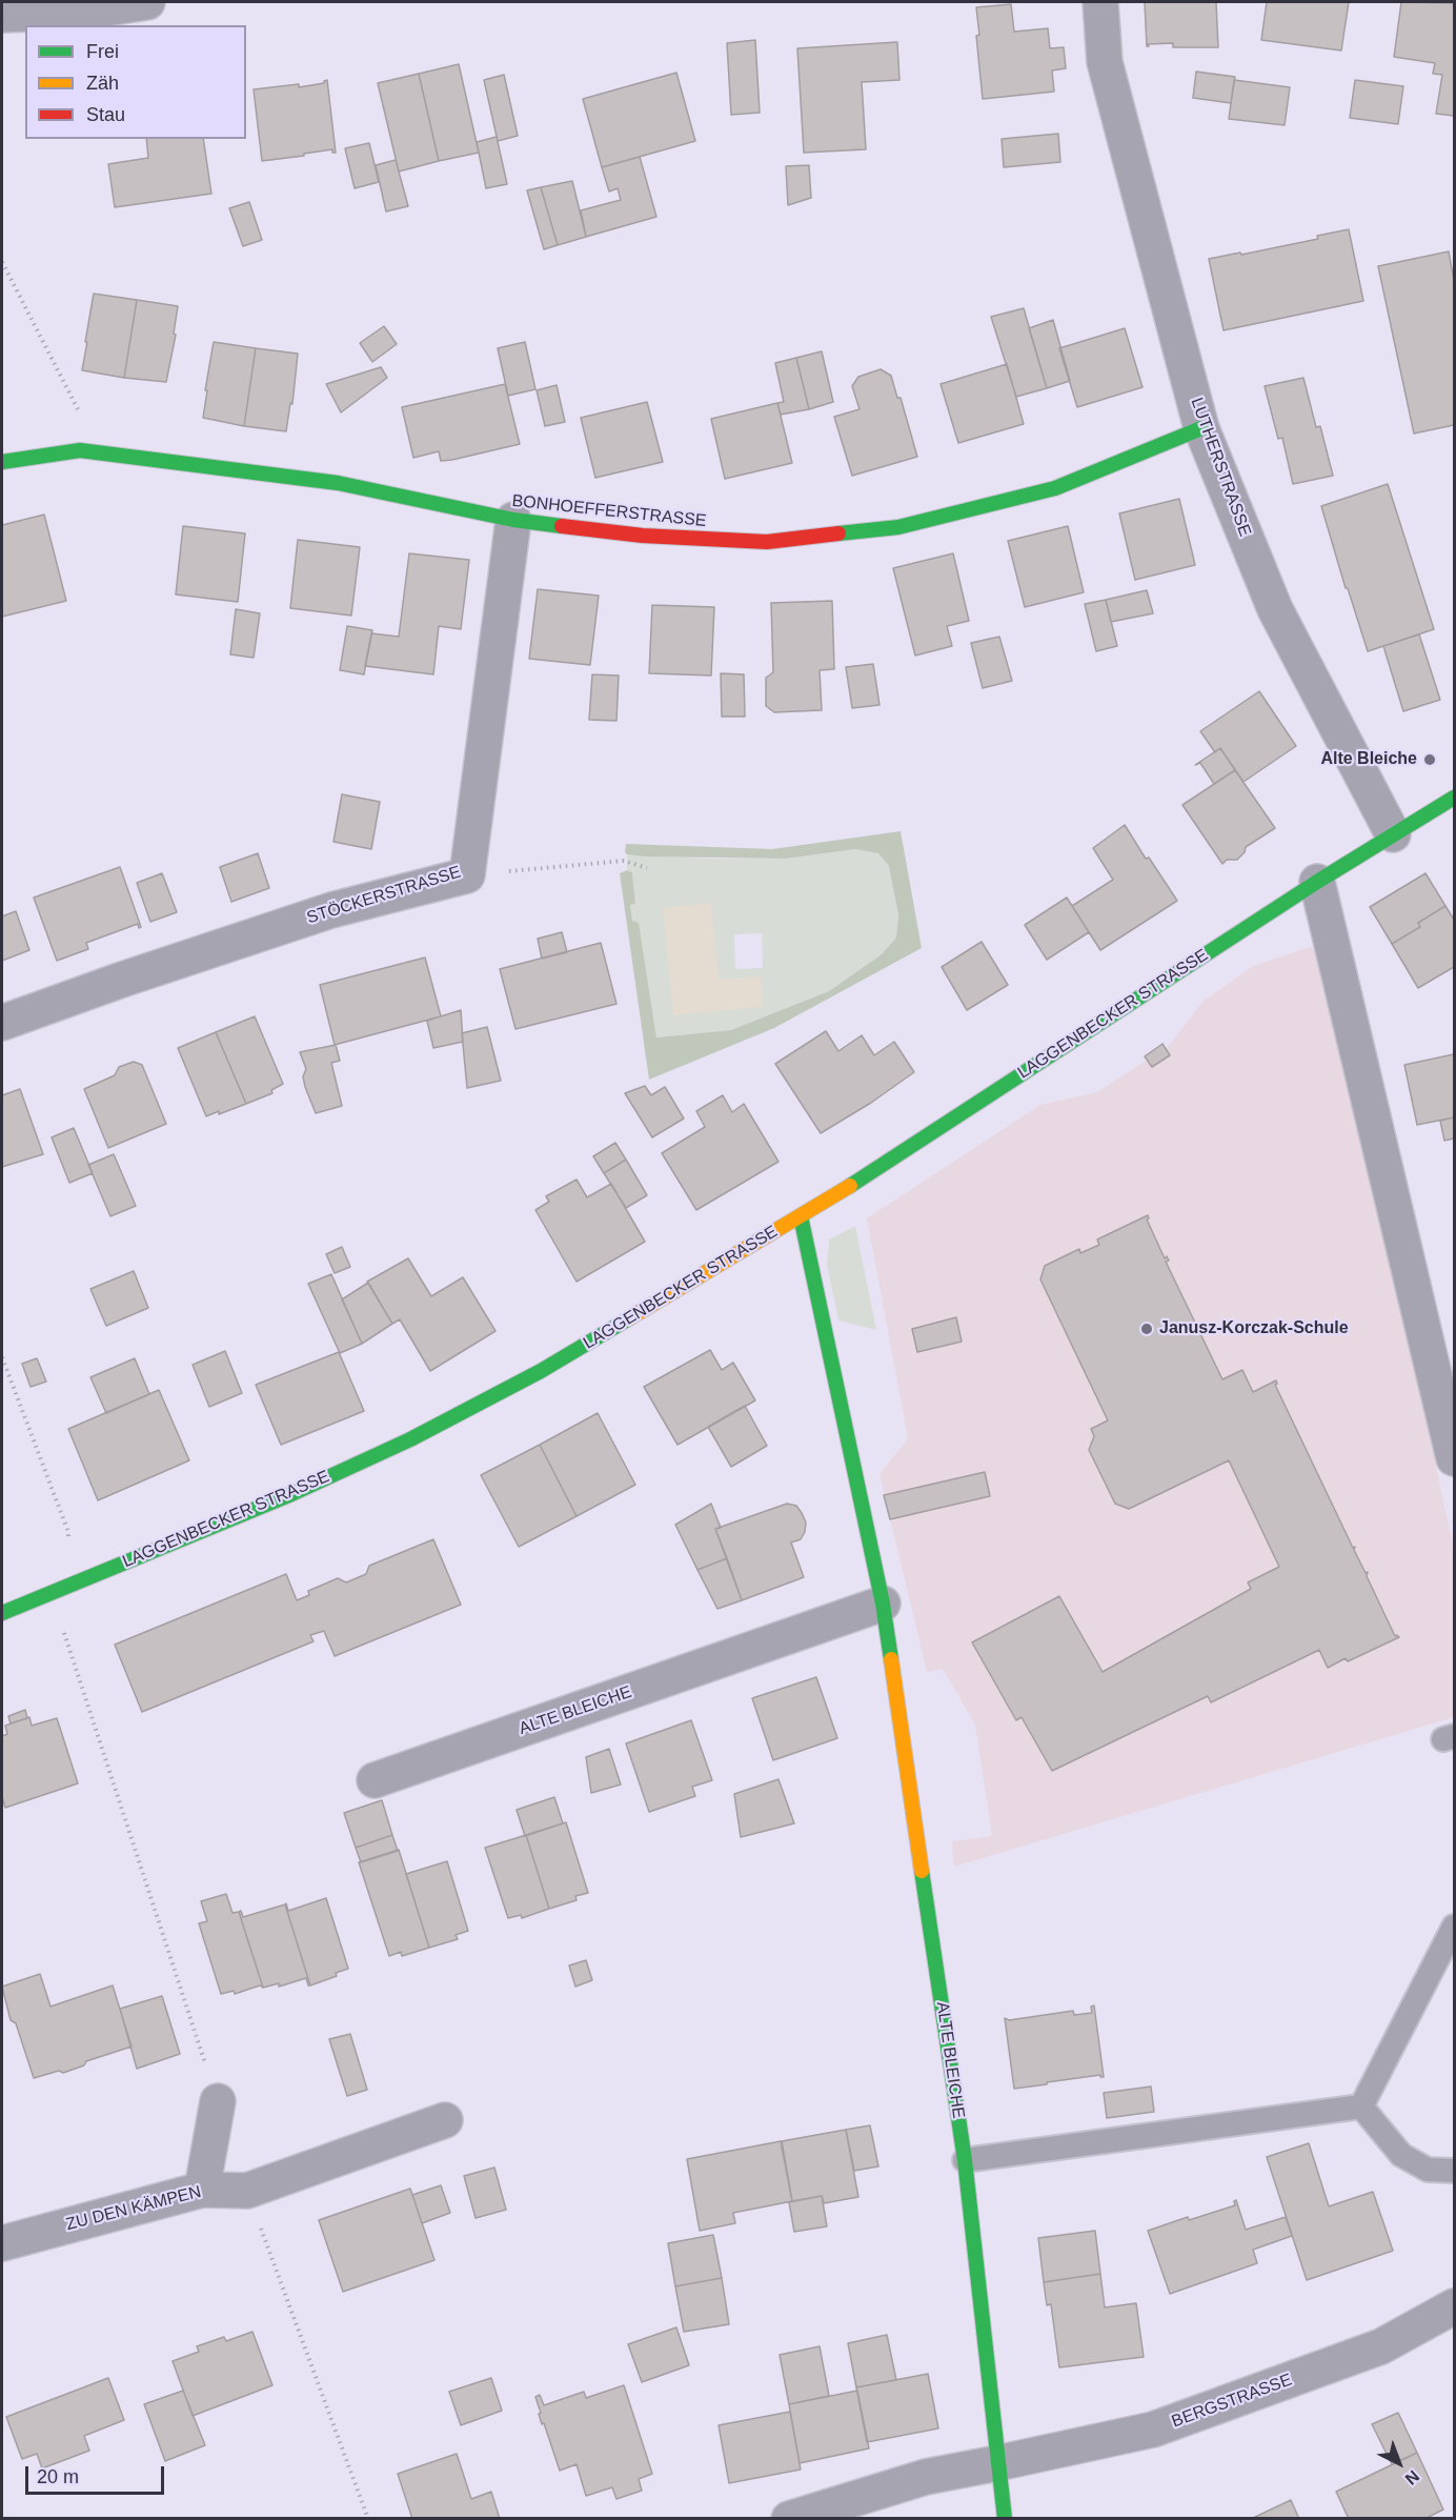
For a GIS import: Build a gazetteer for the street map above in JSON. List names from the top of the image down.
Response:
{
  "streets": {
    "street": [
      "LUTHERSTRASSE",
      "BONHOEFFERSTRASSE",
      "STÖCKERSTRASSE",
      "LAGGENBECKER STRASSE",
      "ALTE BLEICHE",
      "ZU DEN KÄMPEN",
      "BERGSTRASSE"
    ]
  },
  "crossings": [
    ["LUTHERSTRASSE", "BONHOEFFERSTRASSE"],
    ["LUTHERSTRASSE", "LAGGENBECKER STRASSE"],
    ["BONHOEFFERSTRASSE", "STÖCKERSTRASSE"],
    ["LAGGENBECKER STRASSE", "ALTE BLEICHE"],
    ["ALTE BLEICHE", "BERGSTRASSE"]
  ],
  "places": ["Alte Bleiche", "Janusz-Korczak-Schule"],
  "legend": ["Frei", "Zäh", "Stau"],
  "scale_bar": "20 m",
  "north": "bottom right"
}
